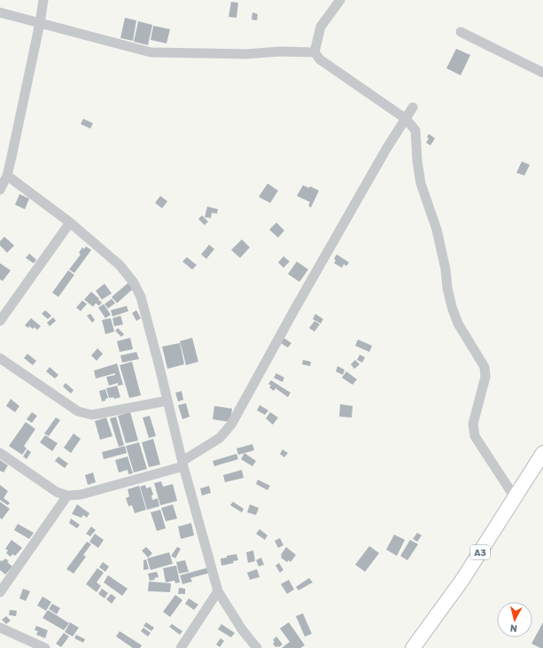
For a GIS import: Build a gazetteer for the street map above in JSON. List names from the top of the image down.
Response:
{
  "streets": {
    "highway": ["A3"]
  },
  "north": "bottom"
}
